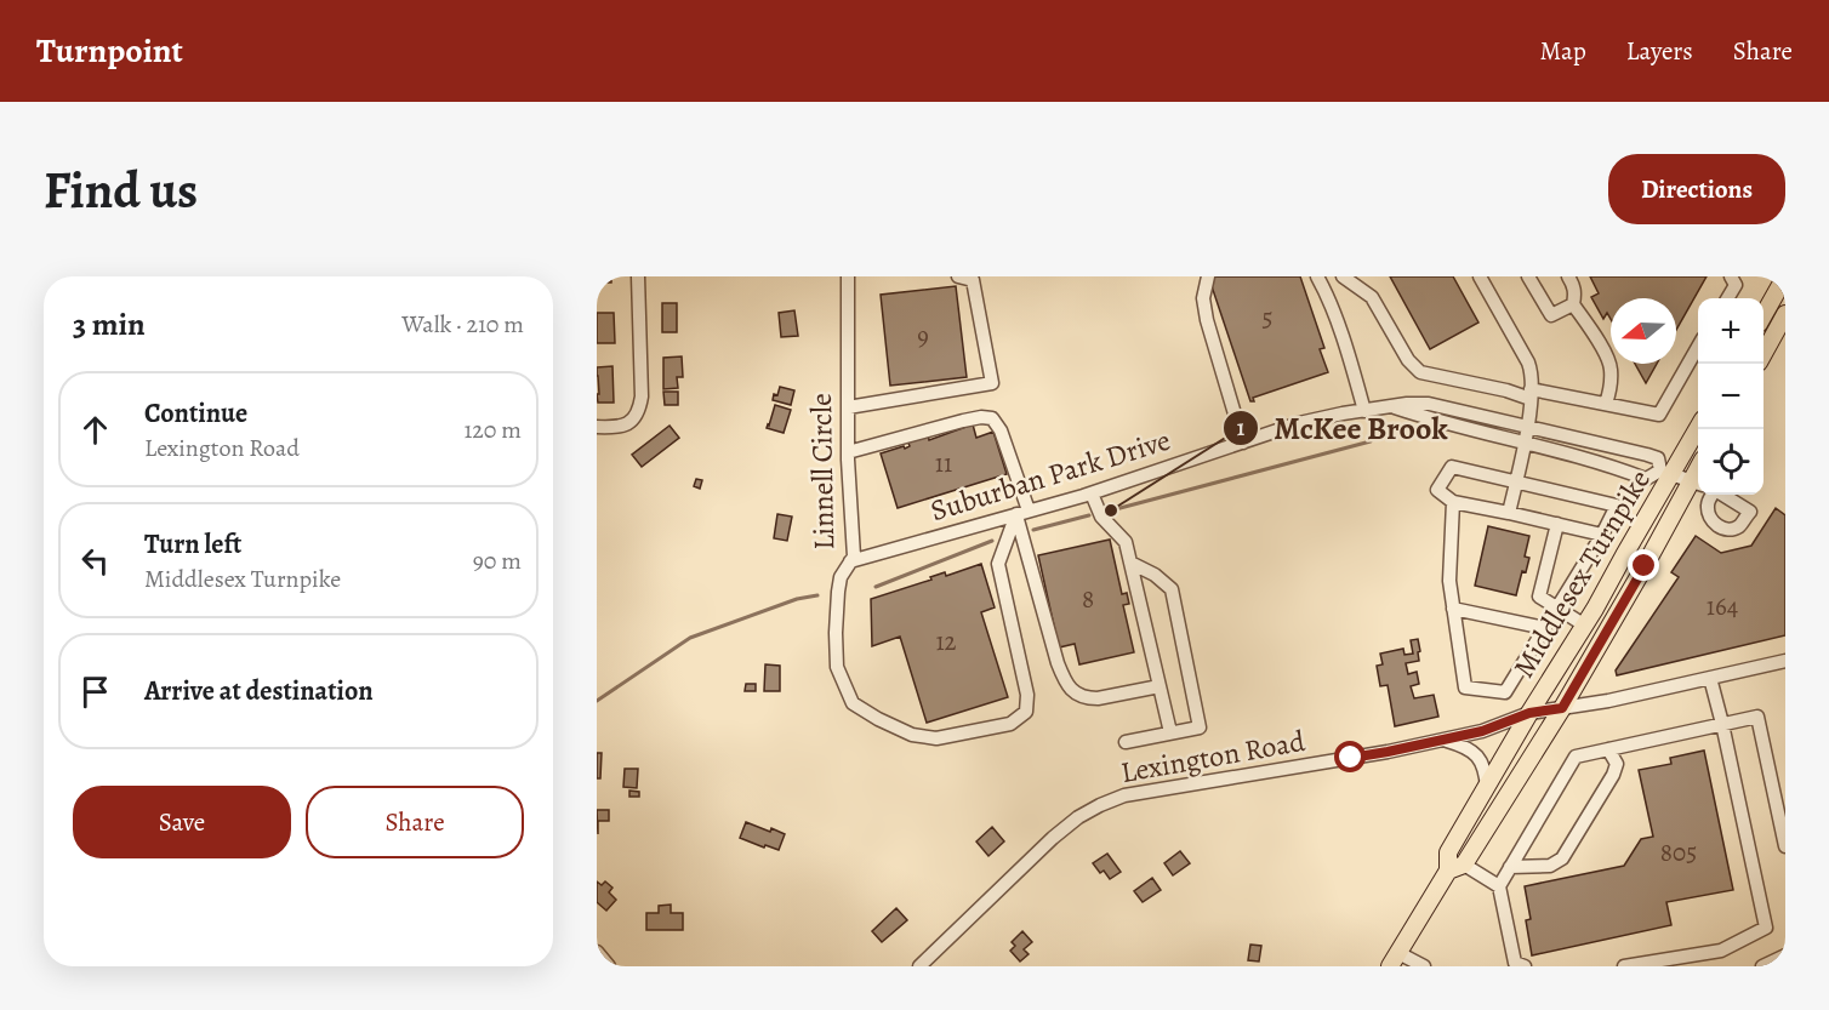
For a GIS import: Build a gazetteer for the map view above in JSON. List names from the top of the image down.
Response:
{
  "streets": {
    "main road": ["Middlesex Turnpike"],
    "street": ["Linnell Circle", "Suburban Park Drive", "Lexington Road"]
  },
  "crossings": [
    ["Linnell Circle", "Suburban Park Drive"],
    ["Suburban Park Drive", "Middlesex Turnpike"],
    ["Middlesex Turnpike", "Lexington Road"]
  ],
  "places": ["McKee Brook"],
  "house_numbers": [
    "5",
    "9",
    "11",
    "8",
    "164",
    "12",
    "805"
  ],
  "north": "left",
  "page": {
    "header": "Turnpoint",
    "nav": ["Map", "Layers", "Share"],
    "buttons": [
      "Directions",
      ["Save", "Share"]
    ],
    "title": "Find us",
    "heading": ["3 min", "Walk · 210 m"],
    "map_buttons": ["+", "−"],
    "list": [
      ["Continue", "Lexington Road", "120 m"],
      ["Turn left", "Middlesex Turnpike", "90 m"],
      "Arrive at destination"
    ]
  }
}
